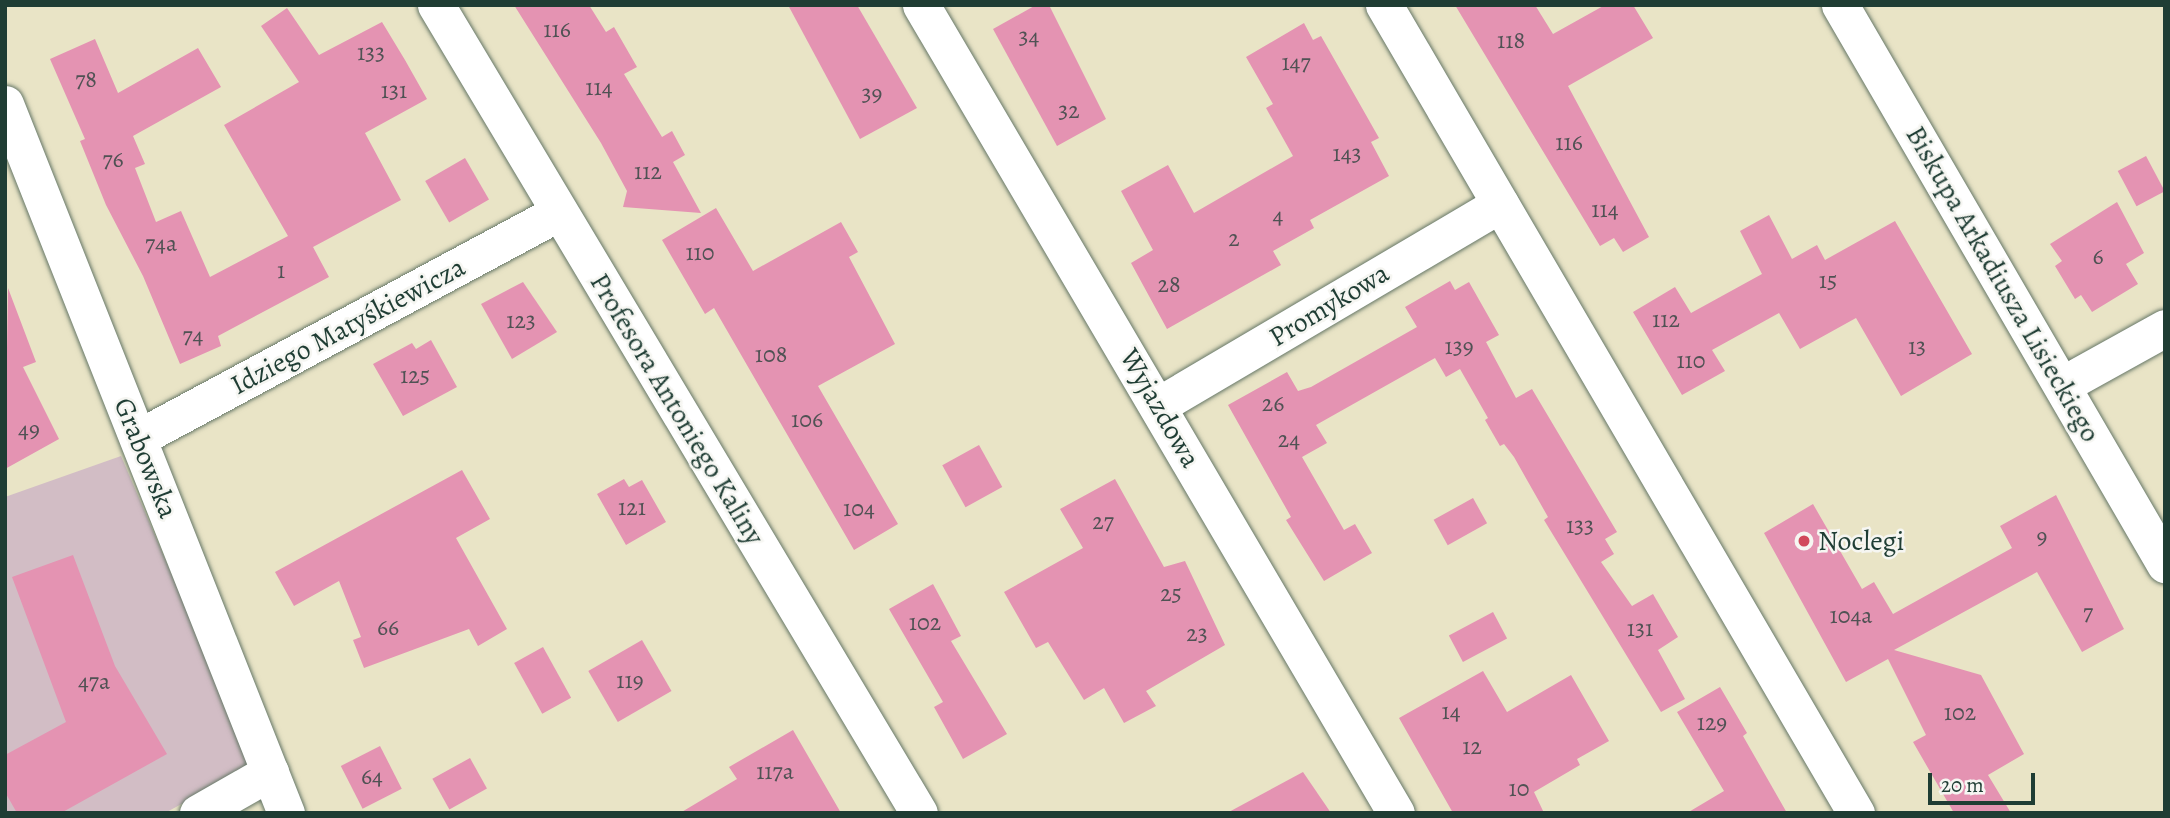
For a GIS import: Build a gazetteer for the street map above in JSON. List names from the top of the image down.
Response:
{
  "streets": {
    "street": [
      "Biskupa Arkadiusza Lisieckiego",
      "Promykowa",
      "Idziego Matyśkiewicza",
      "Wyjazdowa",
      "Profesora Antoniego Kaliny",
      "Grabowska"
    ]
  },
  "crossings": [
    ["Promykowa", "Wyjazdowa"],
    ["Idziego Matyśkiewicza", "Profesora Antoniego Kaliny"],
    ["Idziego Matyśkiewicza", "Grabowska"]
  ],
  "places": ["Noclegi"],
  "house_numbers": [
    "116",
    "34",
    "118",
    "133",
    "147",
    "78",
    "114",
    "131",
    "39",
    "32",
    "116",
    "143",
    "76",
    "112",
    "114",
    "4",
    "2",
    "74a",
    "110",
    "6",
    "1",
    "15",
    "28",
    "112",
    "123",
    "74",
    "139",
    "13",
    "108",
    "110",
    "125",
    "26",
    "106",
    "49",
    "24",
    "121",
    "104",
    "27",
    "133",
    "9",
    "25",
    "7",
    "104a",
    "102",
    "66",
    "131",
    "23",
    "119",
    "47a",
    "14",
    "102",
    "129",
    "12",
    "117a",
    "64",
    "10"
  ],
  "scale_bar": "20 m"
}
